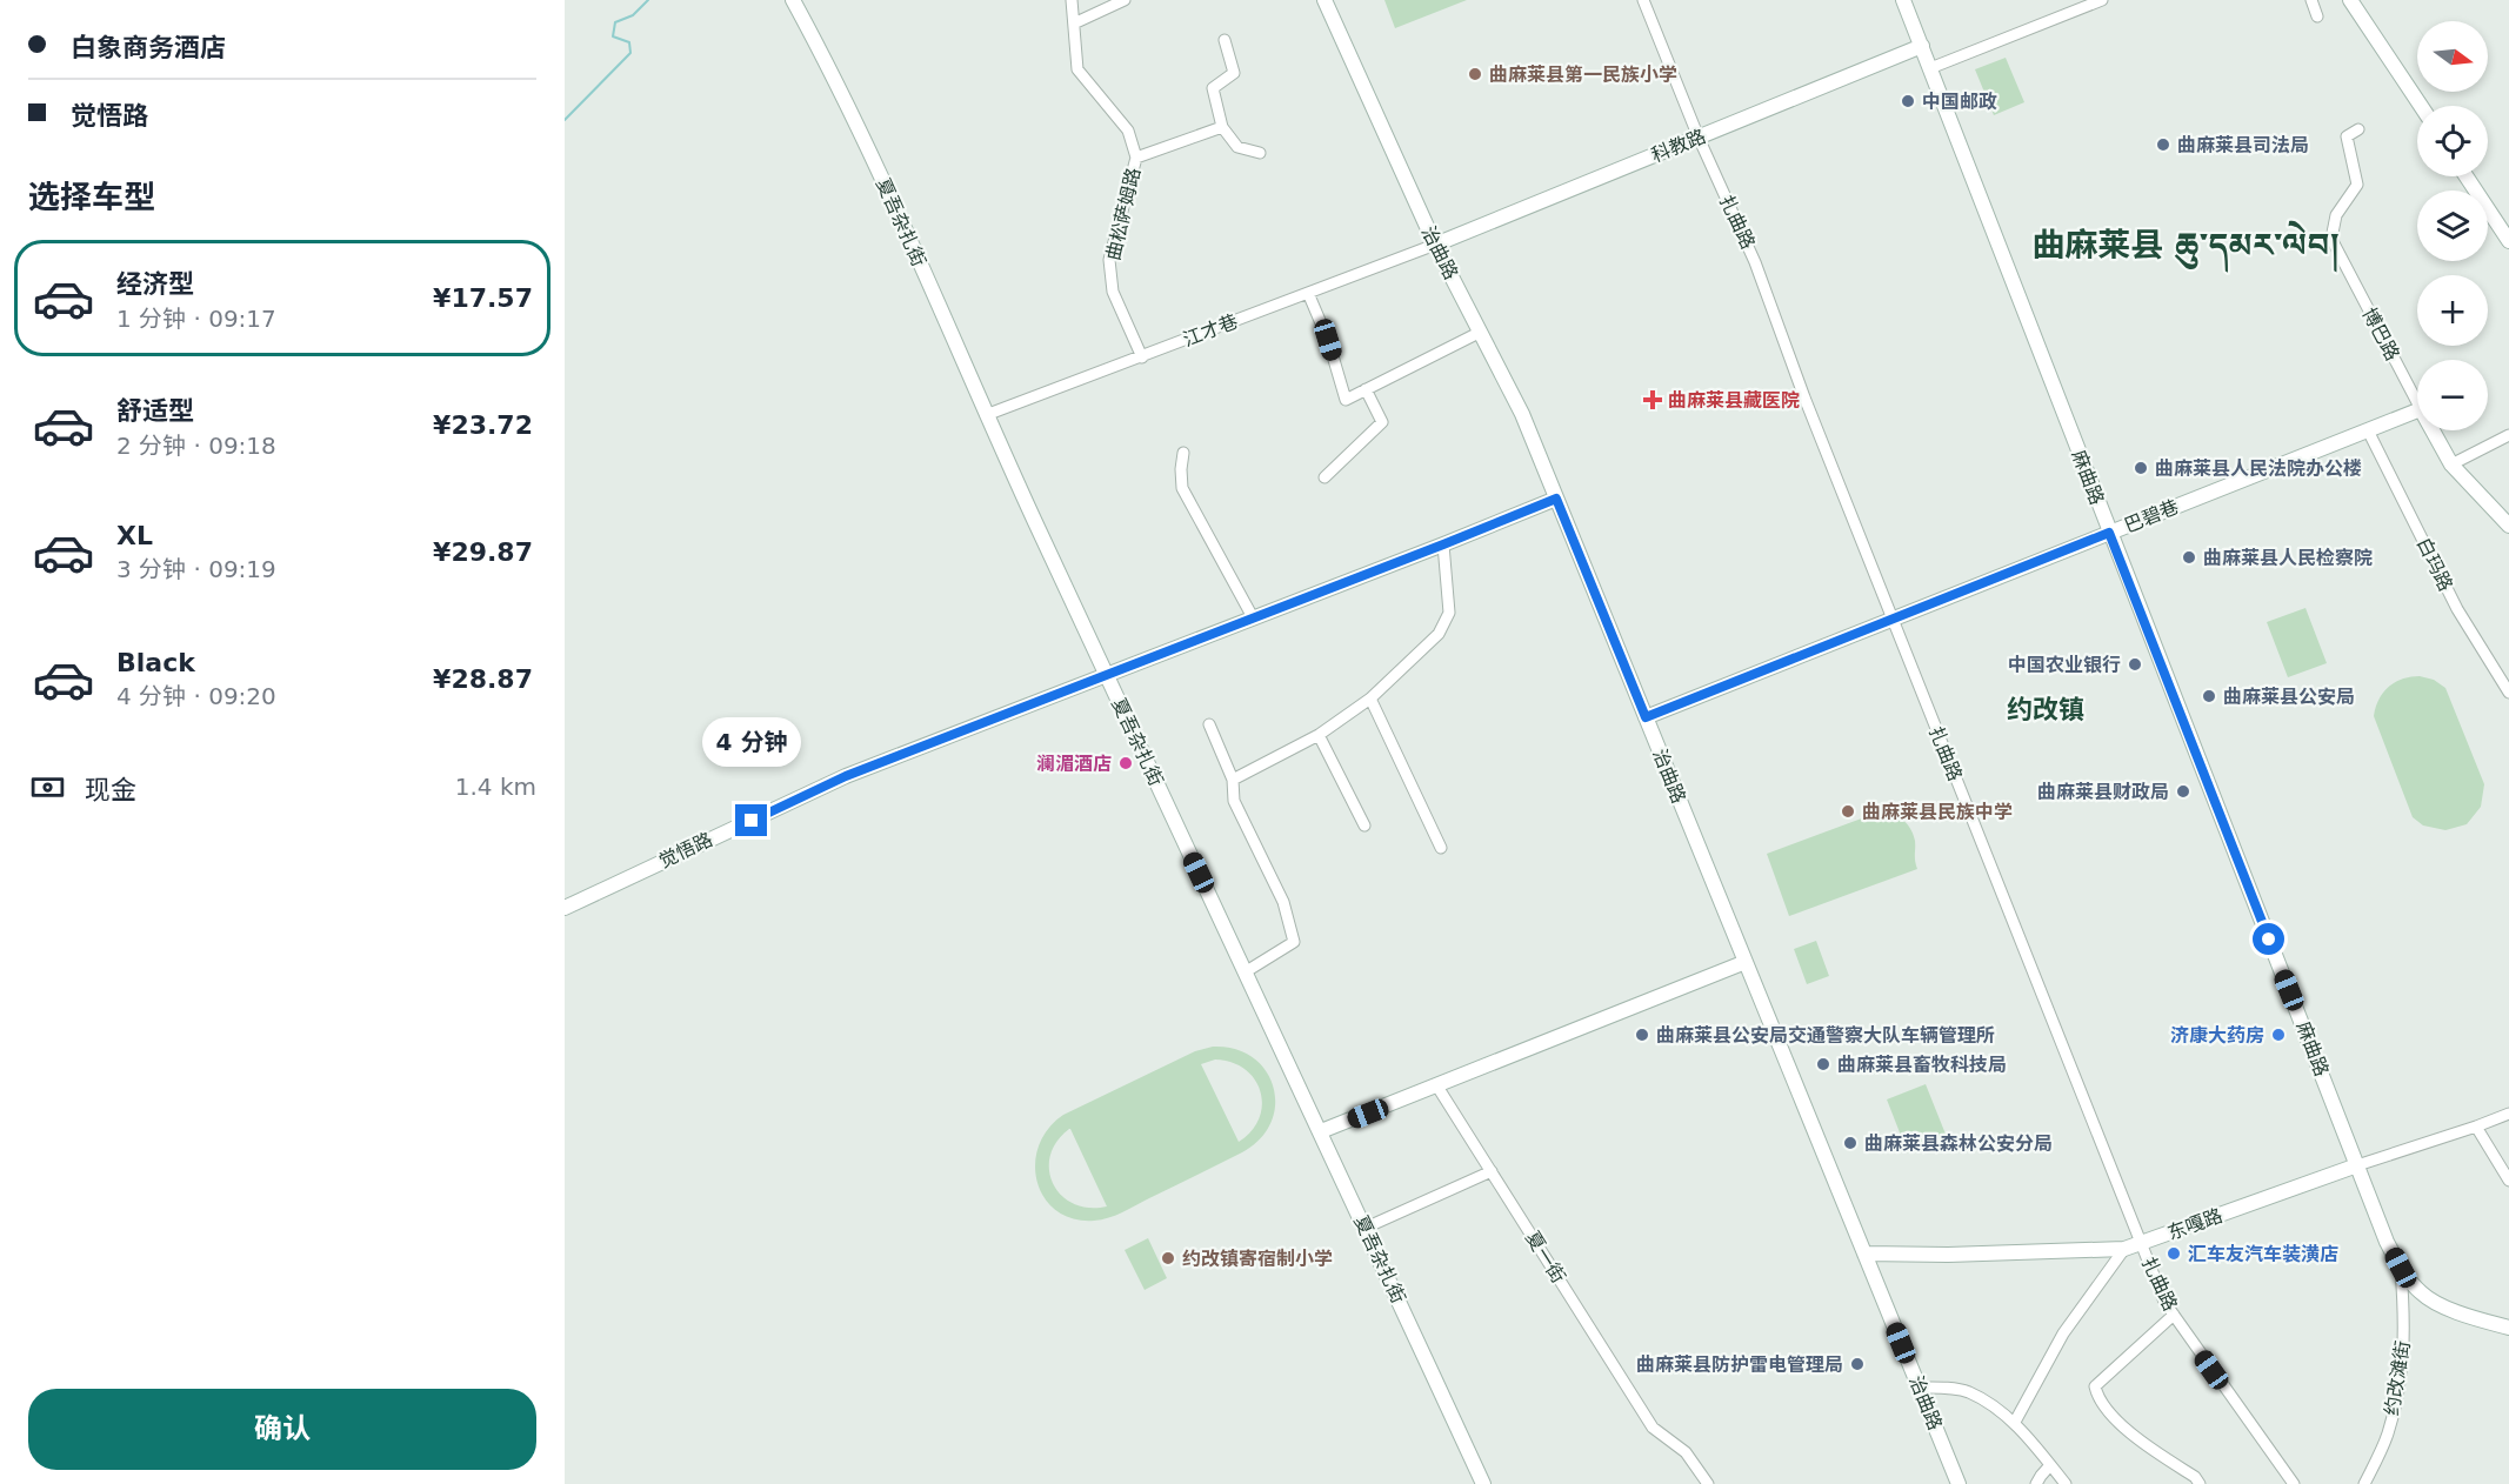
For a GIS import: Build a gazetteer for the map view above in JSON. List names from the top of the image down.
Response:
{
  "streets": {
    "main road": [
      "科教路",
      "夏吾杂扎街",
      "治曲路",
      "博巴路",
      "麻曲路",
      "巴碧巷",
      "觉悟路",
      "东嘎路"
    ],
    "street": [
      "曲松萨姆路",
      "扎曲路",
      "江才巷",
      "白玛路",
      "夏一街",
      "约改滩街"
    ]
  },
  "crossings": [
    ["科教路", "扎曲路"],
    ["科教路", "治曲路"],
    ["科教路", "江才巷"],
    ["科教路", "麻曲路"],
    ["曲松萨姆路", "江才巷"],
    ["夏吾杂扎街", "江才巷"],
    ["夏吾杂扎街", "觉悟路"],
    ["扎曲路", "巴碧巷"],
    ["扎曲路", "东嘎路"],
    ["治曲路", "江才巷"],
    ["治曲路", "巴碧巷"],
    ["治曲路", "觉悟路"],
    ["治曲路", "东嘎路"],
    ["麻曲路", "巴碧巷"],
    ["麻曲路", "东嘎路"],
    ["麻曲路", "约改滩街"],
    ["巴碧巷", "白玛路"]
  ],
  "districts": ["曲麻莱县 ཆུ་དམར་ལེབ།", "约改镇"],
  "places": {
    "other": [
      "曲麻莱县第一民族小学",
      "中国邮政",
      "曲麻莱县司法局",
      "曲麻莱县人民法院办公楼",
      "曲麻莱县人民检察院",
      "中国农业银行",
      "曲麻莱县公安局",
      "澜湄酒店",
      "曲麻莱县财政局",
      "曲麻莱县民族中学",
      "曲麻莱县公安局交通警察大队车辆管理所",
      "济康大药房",
      "曲麻莱县畜牧科技局",
      "曲麻莱县森林公安分局",
      "汇车友汽车装潢店",
      "约改镇寄宿制小学",
      "曲麻莱县防护雷电管理局"
    ],
    "health": ["曲麻莱县藏医院"]
  },
  "north": "right",
  "page": {
    "banner": ["白象商务酒店", "觉悟路"],
    "map_buttons": ["+", "−"],
    "heading": "选择车型",
    "list": [
      {
        "name": "经济型",
        "note": "1 分钟 · 09:17",
        "value": "¥17.57"
      },
      {
        "name": "舒适型",
        "note": "2 分钟 · 09:18",
        "value": "¥23.72"
      },
      {
        "name": "XL",
        "note": "3 分钟 · 09:19",
        "value": "¥29.87"
      },
      {
        "name": "Black",
        "note": "4 分钟 · 09:20",
        "value": "¥28.87"
      }
    ],
    "bubble": "4 分钟",
    "pay": ["现金", "1.4 km"],
    "buttons": "确认"
  }
}
